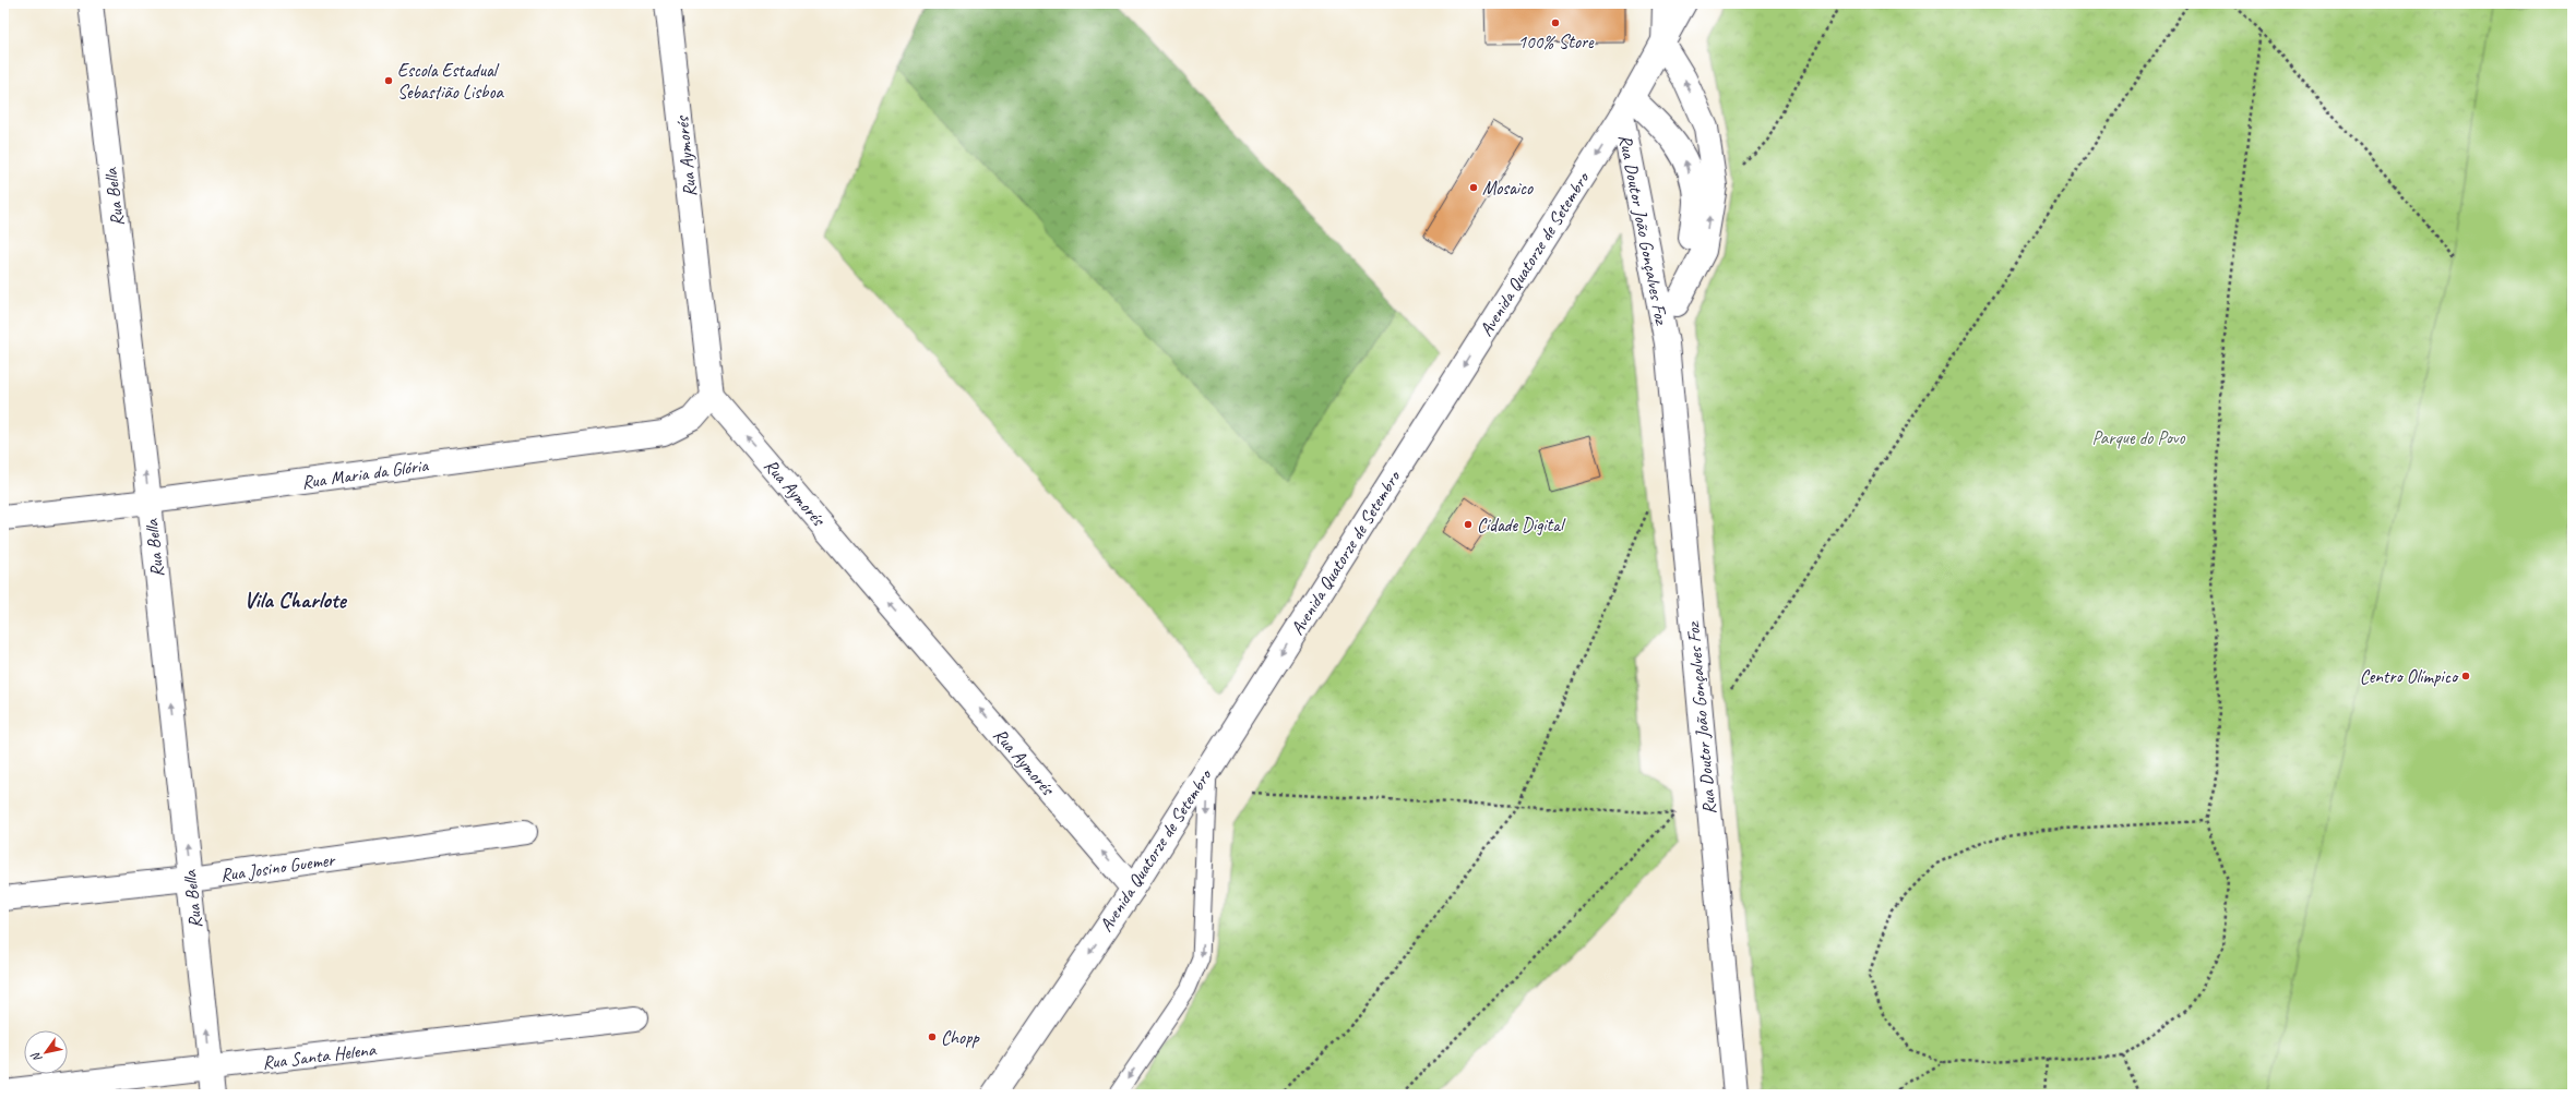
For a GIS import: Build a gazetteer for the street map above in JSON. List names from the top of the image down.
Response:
{
  "streets": {
    "street": [
      "Rua Aymorés",
      "Rua Bella",
      "Rua Doutor João Gonçalves Foz",
      "Avenida Quatorze de Setembro",
      "Rua Maria da Glória",
      "Rua Josino Guemer",
      "Rua Santa Helena"
    ]
  },
  "crossings": [
    ["Rua Aymorés", "Avenida Quatorze de Setembro"],
    ["Rua Aymorés", "Rua Maria da Glória"],
    ["Rua Bella", "Rua Maria da Glória"],
    ["Rua Bella", "Rua Josino Guemer"],
    ["Rua Bella", "Rua Santa Helena"],
    ["Rua Doutor João Gonçalves Foz", "Avenida Quatorze de Setembro"]
  ],
  "one_way": ["Rua Aymorés", "Rua Bella", "Avenida Quatorze de Setembro"],
  "districts": ["Vila Charlote"],
  "parks": ["Parque do Povo"],
  "places": [
    "100% Store",
    "Escola Estadual Sebastião Lisboa",
    "Mosaico",
    "Cidade Digital",
    "Centro Olímpico",
    "Chopp"
  ],
  "north": "bottom left"
}
